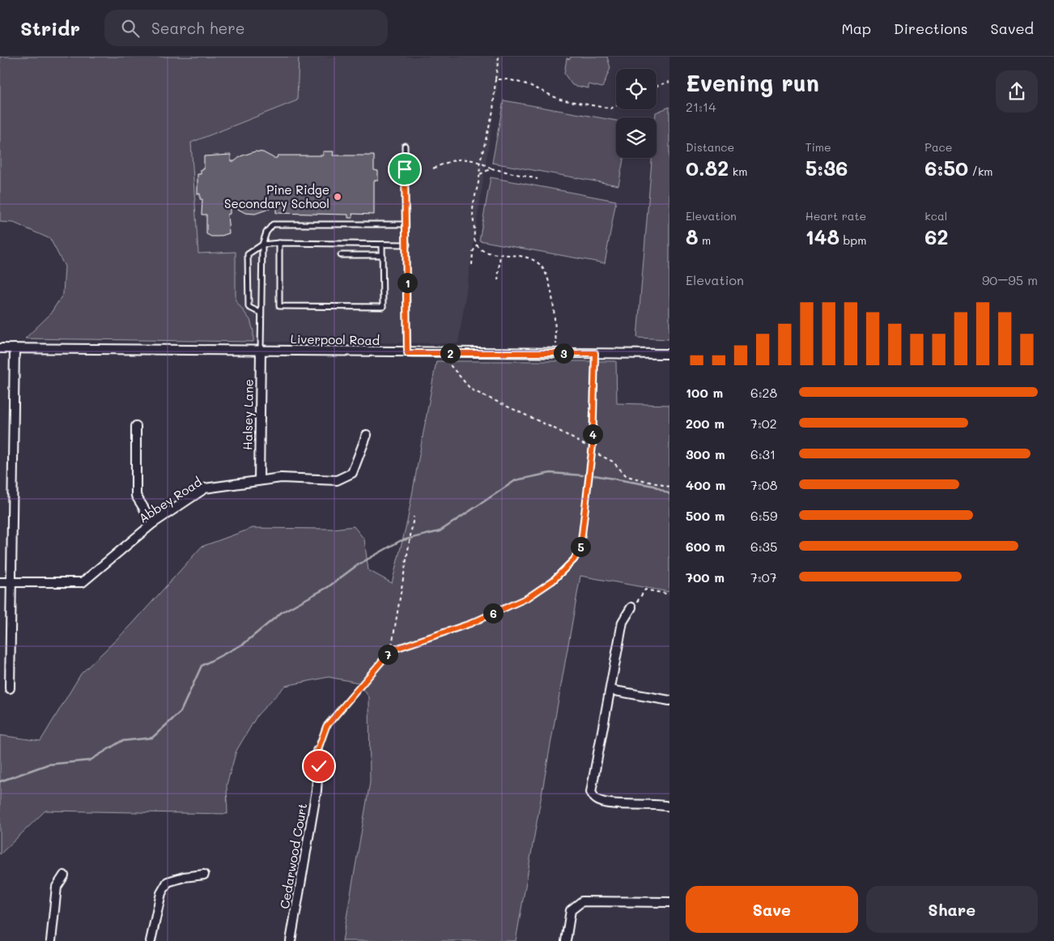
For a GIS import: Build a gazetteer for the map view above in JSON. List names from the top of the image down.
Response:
{
  "streets": {
    "street": [
      "Liverpool Road",
      "Halsey Lane",
      "Abbey Road",
      "Cedarwood Court"
    ]
  },
  "crossings": [
    ["Liverpool Road", "Halsey Lane"],
    ["Halsey Lane", "Abbey Road"]
  ],
  "places": ["Pine Ridge Secondary School"],
  "page": {
    "header": "Stridr",
    "search": "Search here",
    "nav": ["Map", "Directions", "Saved"],
    "heading": ["Evening run", "21:14"],
    "stats": [
      ["Distance", "0.82 km"],
      ["Time", "5:36"],
      ["Pace", "6:50 /km"],
      ["Elevation", "8 m"],
      ["Heart rate", "148 bpm"],
      ["kcal", "62"]
    ],
    "chart": ["Elevation", "90–95 m"],
    "pins": [
      "1",
      "2",
      "3",
      "4",
      "5",
      "6",
      "7"
    ],
    "list": [
      {
        "name": "100 m",
        "note": "6:28"
      },
      {
        "name": "200 m",
        "note": "7:02"
      },
      {
        "name": "300 m",
        "note": "6:31"
      },
      {
        "name": "400 m",
        "note": "7:08"
      },
      {
        "name": "500 m",
        "note": "6:59"
      },
      {
        "name": "600 m",
        "note": "6:35"
      },
      {
        "name": "700 m",
        "note": "7:07"
      }
    ],
    "buttons": ["Save", "Share"]
  }
}
